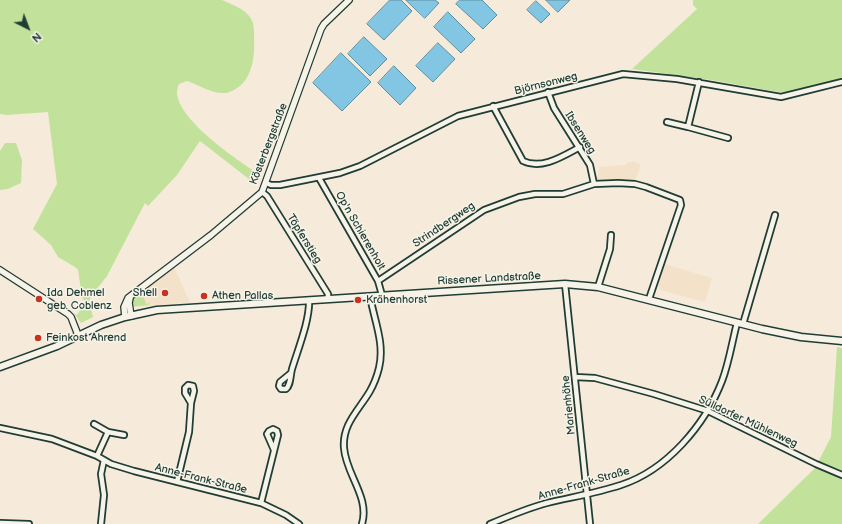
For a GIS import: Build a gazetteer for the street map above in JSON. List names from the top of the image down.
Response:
{
  "streets": {
    "main road": ["Rissener Landstraße"],
    "street": [
      "Björnsonweg",
      "Ibsenweg",
      "Kösterbergstraße",
      "Strindbergweg",
      "Op'n Schierenholt",
      "Töpferstieg",
      "Marienhöhe",
      "Sülldorfer Mühlenweg",
      "Anne-Frank-Straße"
    ]
  },
  "crossings": [
    ["Björnsonweg", "Ibsenweg"],
    ["Björnsonweg", "Kösterbergstraße"],
    ["Björnsonweg", "Op'n Schierenholt"],
    ["Ibsenweg", "Strindbergweg"],
    ["Kösterbergstraße", "Töpferstieg"],
    ["Kösterbergstraße", "Rissener Landstraße"],
    ["Strindbergweg", "Op'n Schierenholt"],
    ["Strindbergweg", "Rissener Landstraße"],
    ["Op'n Schierenholt", "Rissener Landstraße"],
    ["Töpferstieg", "Rissener Landstraße"],
    ["Rissener Landstraße", "Marienhöhe"],
    ["Rissener Landstraße", "Anne-Frank-Straße"],
    ["Marienhöhe", "Sülldorfer Mühlenweg"],
    ["Marienhöhe", "Anne-Frank-Straße"],
    ["Sülldorfer Mühlenweg", "Anne-Frank-Straße"]
  ],
  "places": [
    "Shell",
    "Athen Pallas",
    "Ida Dehmel geb. Coblenz",
    "Krähenhorst",
    "Feinkost Ahrend"
  ],
  "north": "bottom right"
}
